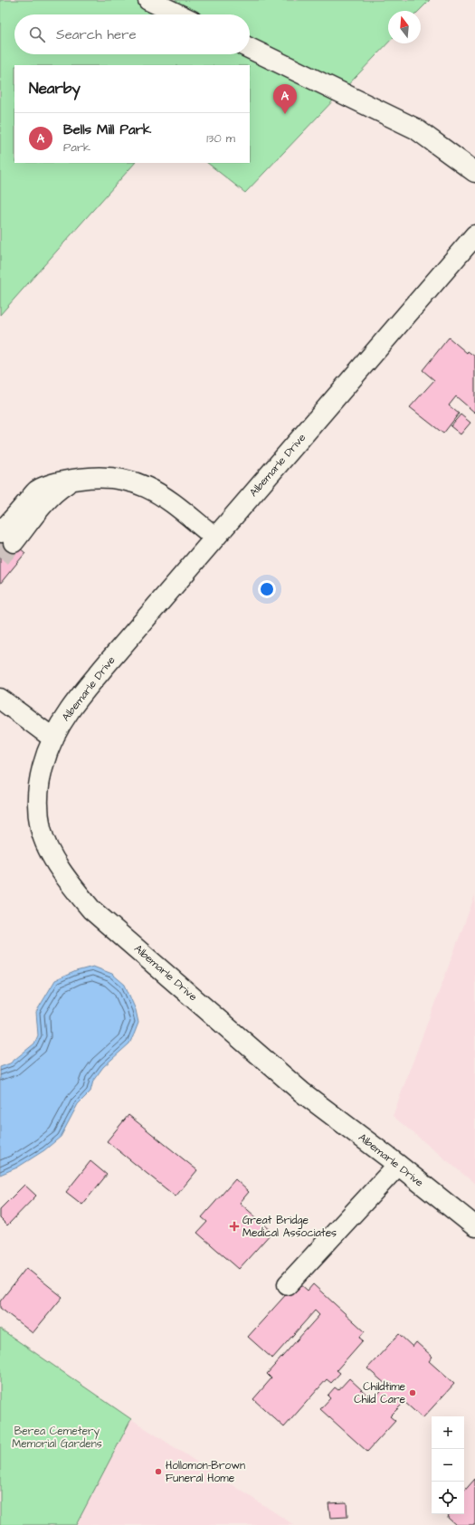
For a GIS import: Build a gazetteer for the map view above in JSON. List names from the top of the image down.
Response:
{
  "streets": {
    "street": ["Albemarle Drive"]
  },
  "parks": ["Berea Cemetery Memorial Gardens"],
  "places": {
    "health": ["Great Bridge Medical Associates"],
    "other": ["Childtime Child Care", "Hollomon-Brown Funeral Home"]
  },
  "north": "top",
  "page": {
    "search": "Search here",
    "heading": "Nearby",
    "pins": "A",
    "list": [
      {
        "mark": "A",
        "name": "Bells Mill Park",
        "note": "Park",
        "value": "130 m"
      }
    ],
    "map_buttons": ["+", "−"]
  }
}
